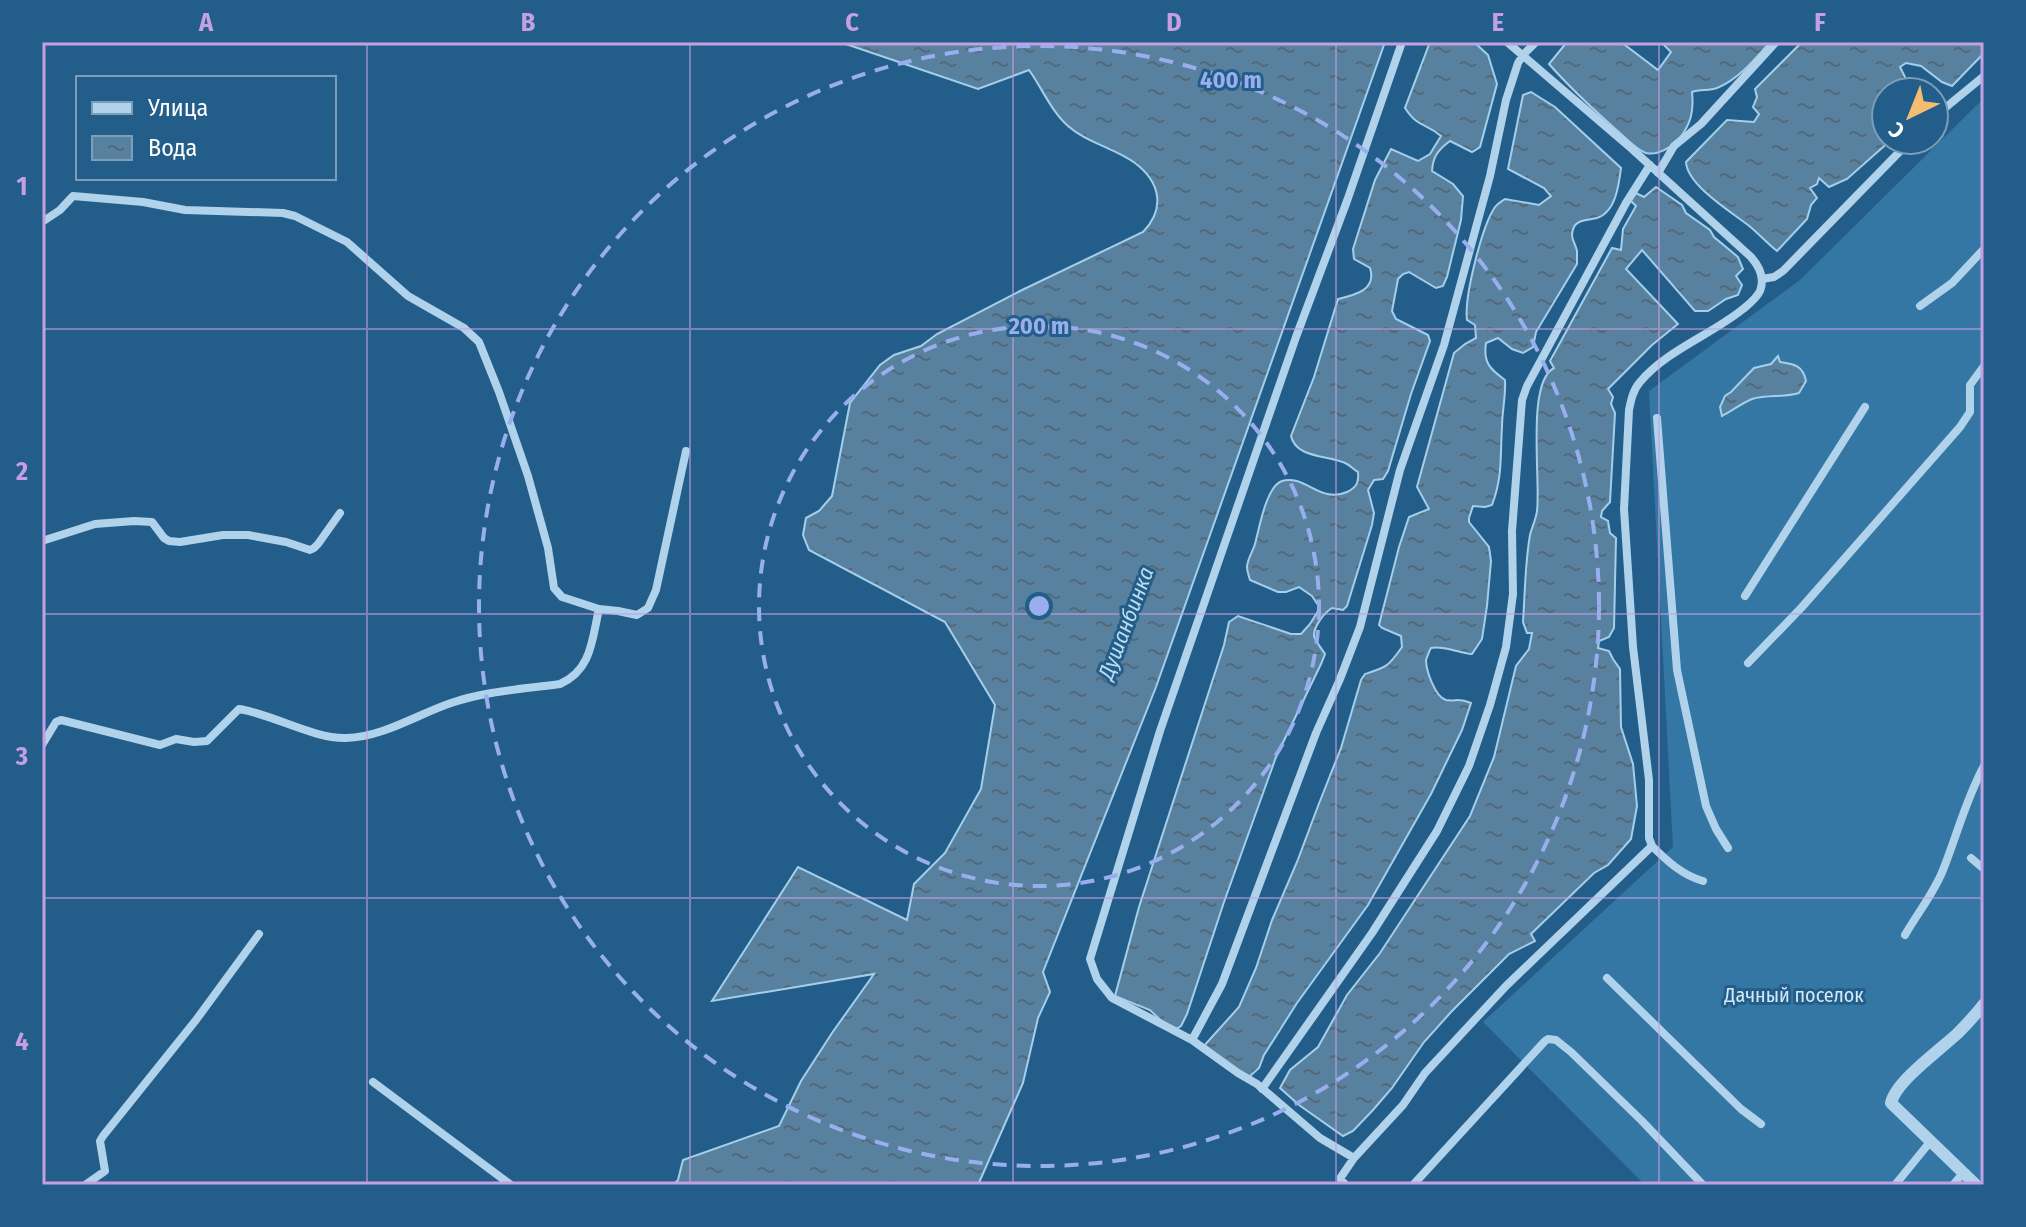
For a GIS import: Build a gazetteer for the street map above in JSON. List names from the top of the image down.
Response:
{
  "water": ["Душанбинка"],
  "parks": ["Дачный поселок"],
  "legend": ["Улица", "Вода"],
  "north": "bottom left",
  "grid": {
    "columns": [
      "A",
      "B",
      "C",
      "D",
      "E",
      "F"
    ],
    "rows": [
      "1",
      "2",
      "3",
      "4"
    ]
  },
  "rings": ["400 m", "200 m"]
}
